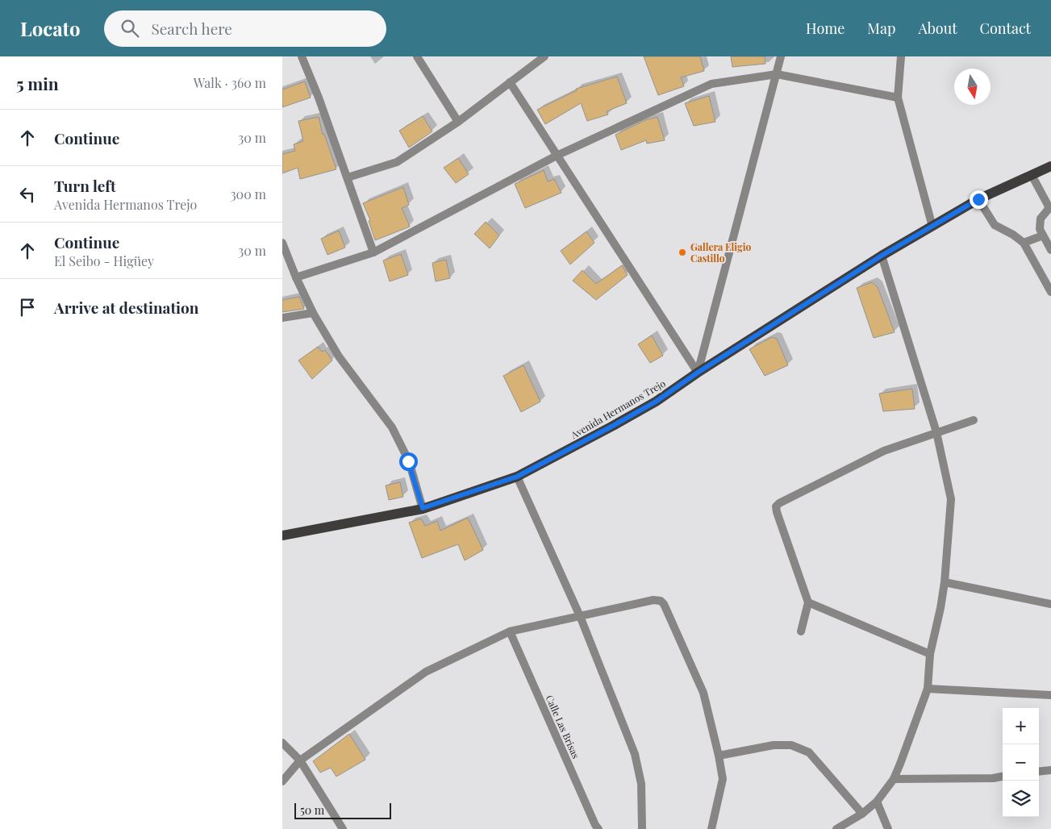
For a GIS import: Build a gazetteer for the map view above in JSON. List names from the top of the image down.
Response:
{
  "streets": {
    "main road": ["Avenida Hermanos Trejo"],
    "street": ["Calle Las Brisas"]
  },
  "places": ["Gallera Eligio Castillo"],
  "scale_bar": "50 m",
  "north": "bottom",
  "page": {
    "header": "Locato",
    "search": "Search here",
    "nav": [
      "Home",
      "Map",
      "About",
      "Contact"
    ],
    "heading": ["5 min", "Walk · 360 m"],
    "list": [
      ["Continue", "30 m"],
      ["Turn left", "Avenida Hermanos Trejo", "300 m"],
      ["Continue", "El Seibo - Higüey", "30 m"],
      "Arrive at destination"
    ],
    "map_buttons": ["+", "−"],
    "scale": "50 m"
  }
}
